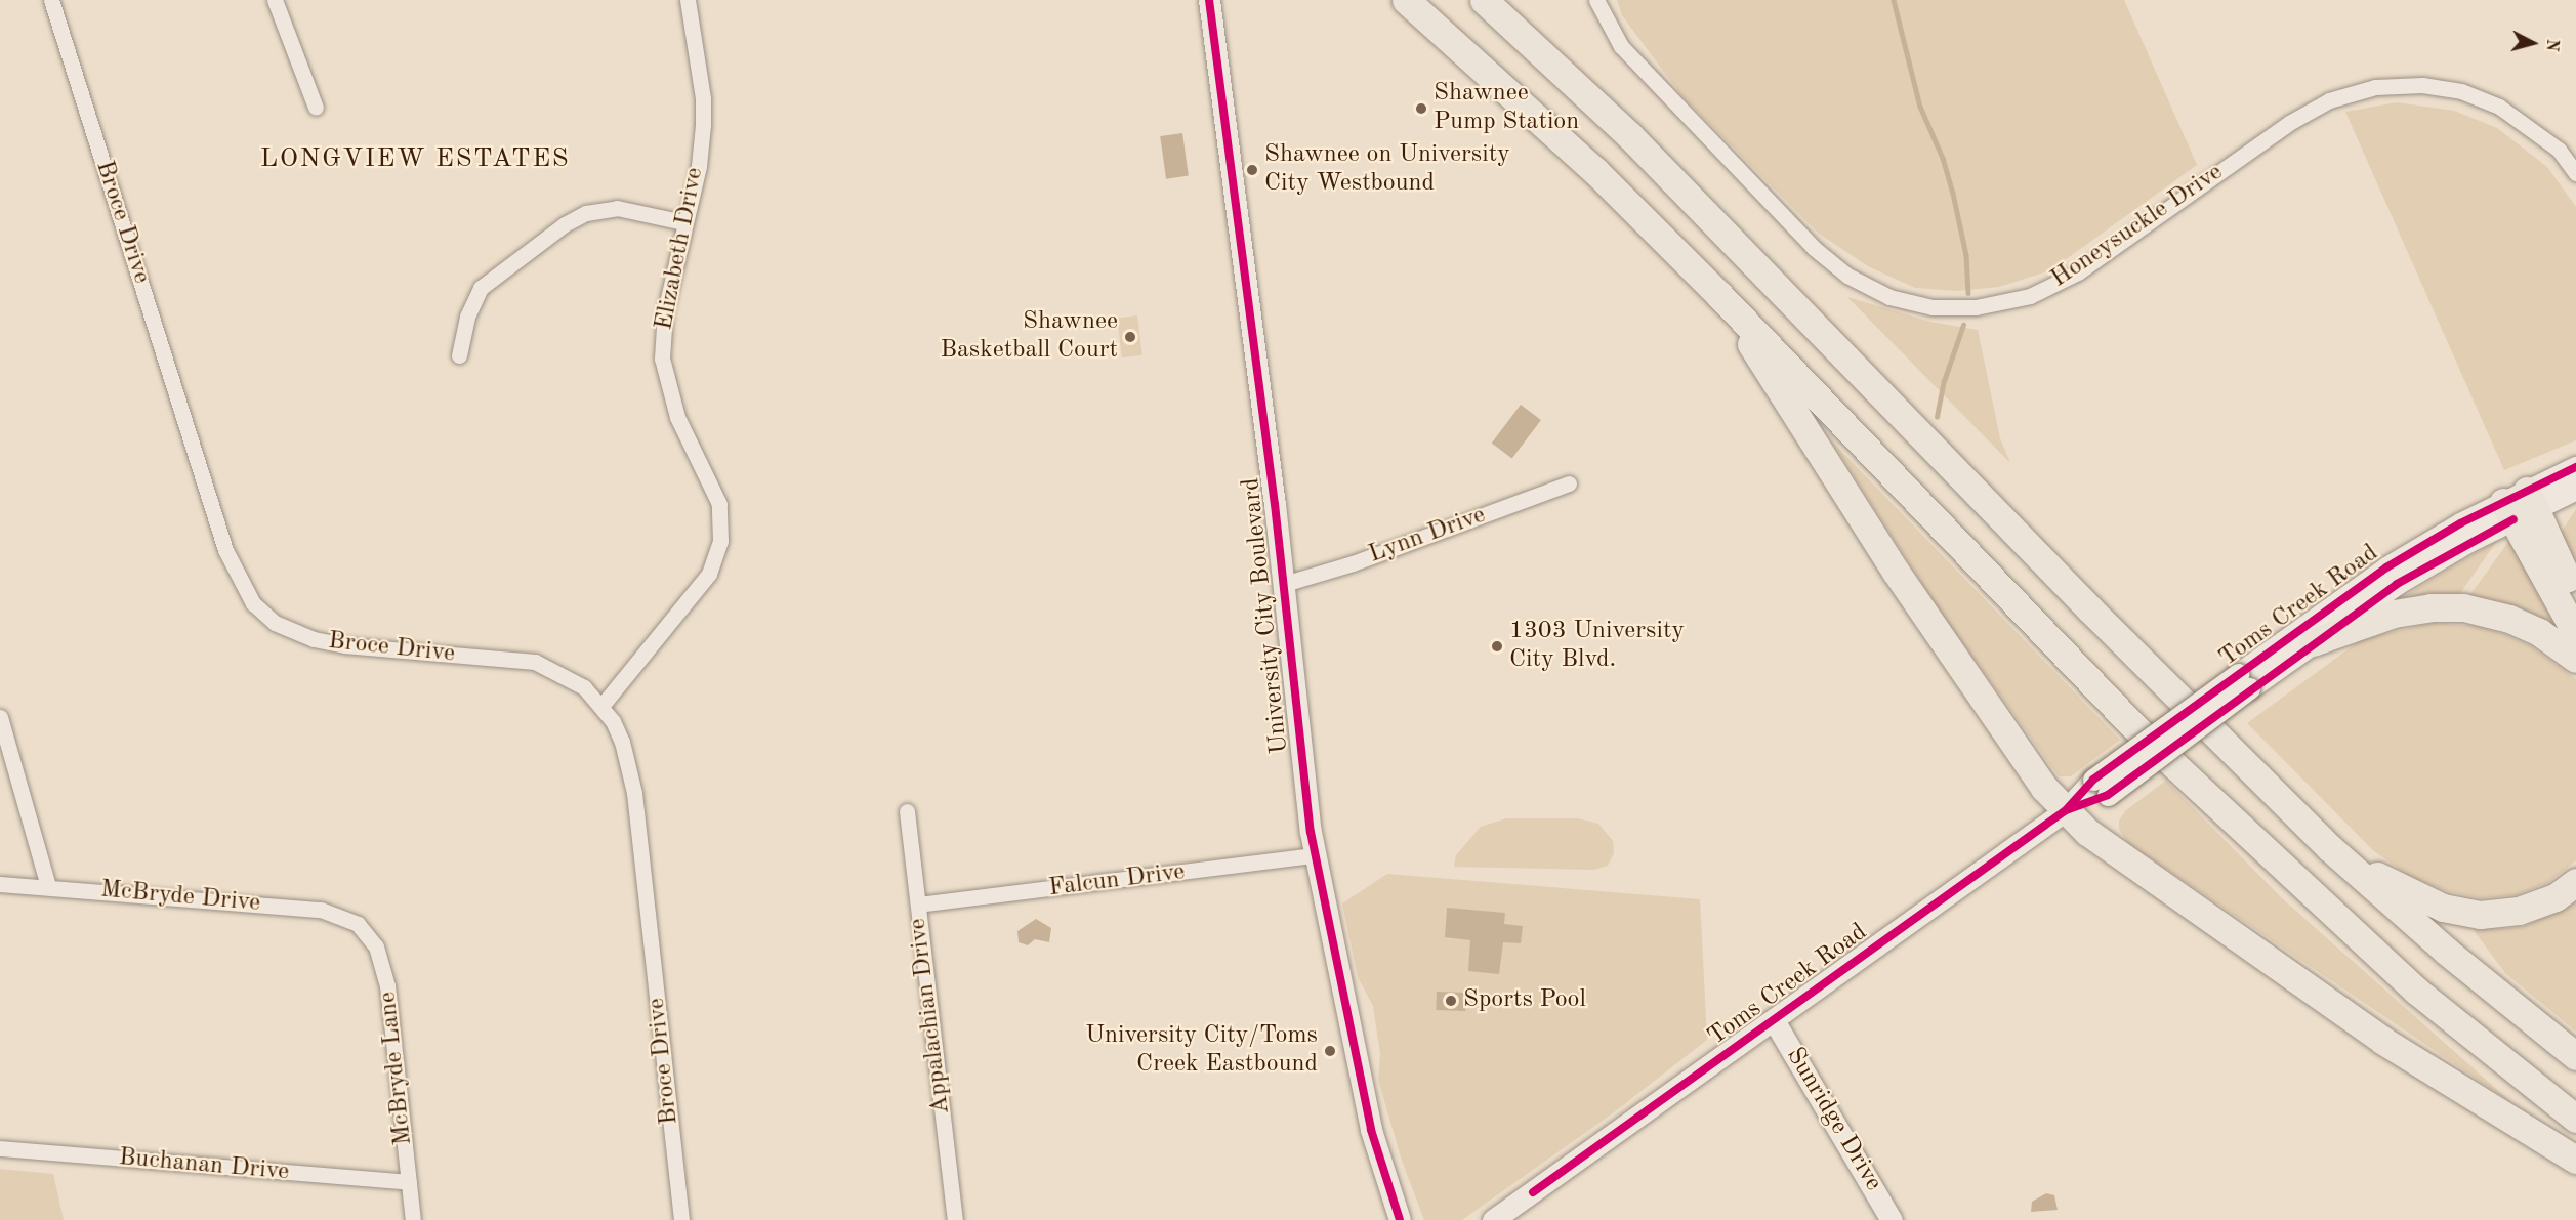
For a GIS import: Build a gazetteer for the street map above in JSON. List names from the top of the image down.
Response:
{
  "streets": {
    "main road": ["Toms Creek Road", "University City Boulevard", "Sunridge Drive"],
    "street": [
      "Broce Drive",
      "Honeysuckle Drive",
      "Elizabeth Drive",
      "Lynn Drive",
      "Falcun Drive",
      "McBryde Drive",
      "Appalachian Drive",
      "McBryde Lane",
      "Buchanan Drive"
    ]
  },
  "crossings": [
    ["Broce Drive", "Elizabeth Drive"],
    ["Lynn Drive", "University City Boulevard"],
    ["Toms Creek Road", "Sunridge Drive"],
    ["University City Boulevard", "Falcun Drive"],
    ["Falcun Drive", "Appalachian Drive"],
    ["McBryde Drive", "McBryde Lane"],
    ["McBryde Lane", "Buchanan Drive"]
  ],
  "districts": ["LONGVIEW ESTATES"],
  "places": [
    "Shawnee Pump Station",
    "Shawnee on University City Westbound",
    "Shawnee Basketball Court",
    "1303 University City Blvd.",
    "Sports Pool",
    "University City/Toms Creek Eastbound"
  ],
  "north": "right"
}
